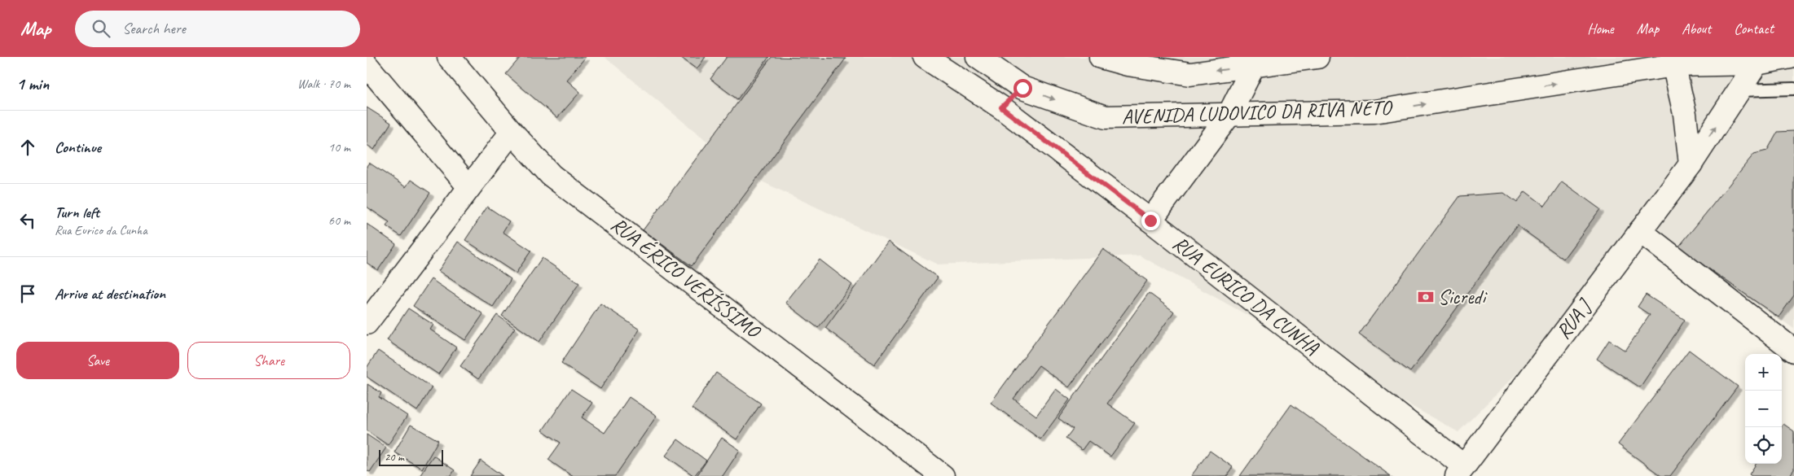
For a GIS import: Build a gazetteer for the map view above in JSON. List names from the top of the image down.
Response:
{
  "streets": {
    "street": [
      "AVENIDA LUDOVICO DA RIVA NETO",
      "RUA ÉRICO VERÍSSIMO",
      "RUA EURICO DA CUNHA",
      "RUA J"
    ]
  },
  "crossings": [
    ["AVENIDA LUDOVICO DA RIVA NETO", "RUA J"],
    ["RUA EURICO DA CUNHA", "RUA J"]
  ],
  "places": {
    "bank": ["Sicredi"]
  },
  "scale_bar": "20 m",
  "page": {
    "header": "Map",
    "search": "Search here",
    "nav": [
      "Home",
      "Map",
      "About",
      "Contact"
    ],
    "heading": ["1 min", "Walk · 70 m"],
    "list": [
      ["Continue", "10 m"],
      ["Turn left", "Rua Eurico da Cunha", "60 m"],
      "Arrive at destination"
    ],
    "buttons": ["Save", "Share"],
    "map_buttons": ["+", "−"],
    "scale": "20 m"
  }
}
